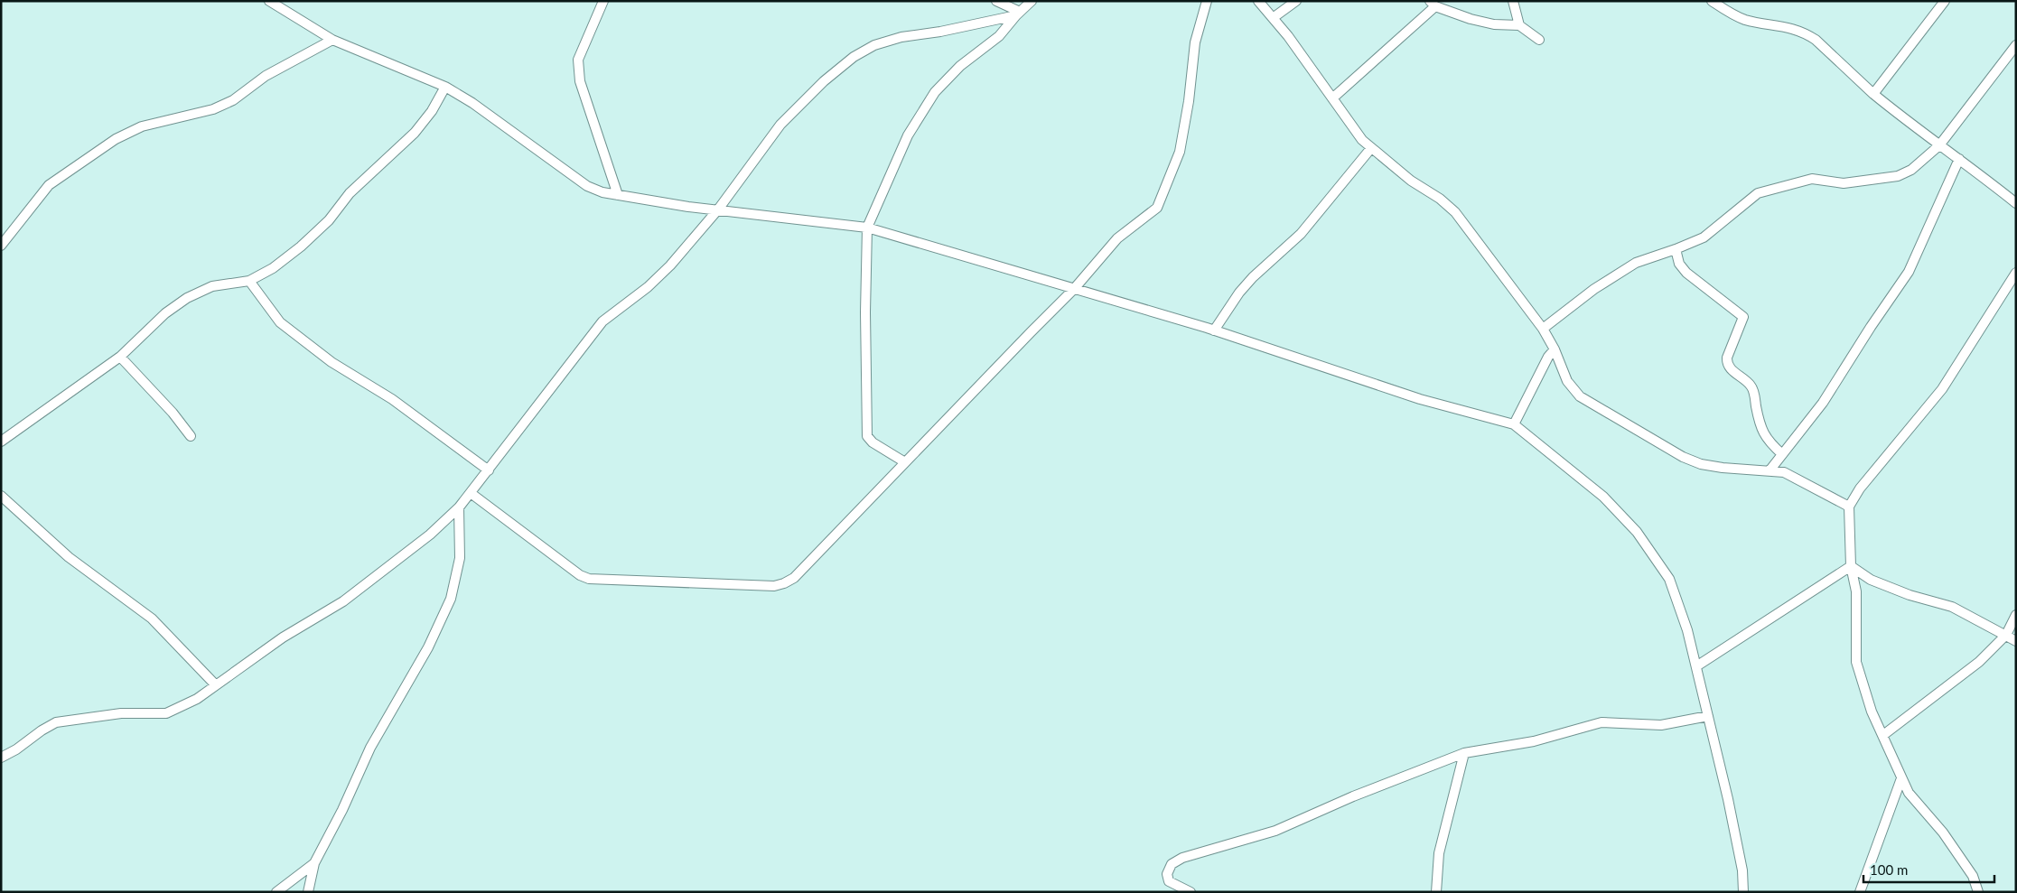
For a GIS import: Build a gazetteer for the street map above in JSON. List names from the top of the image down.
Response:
{
  "scale_bar": "100 m"
}
